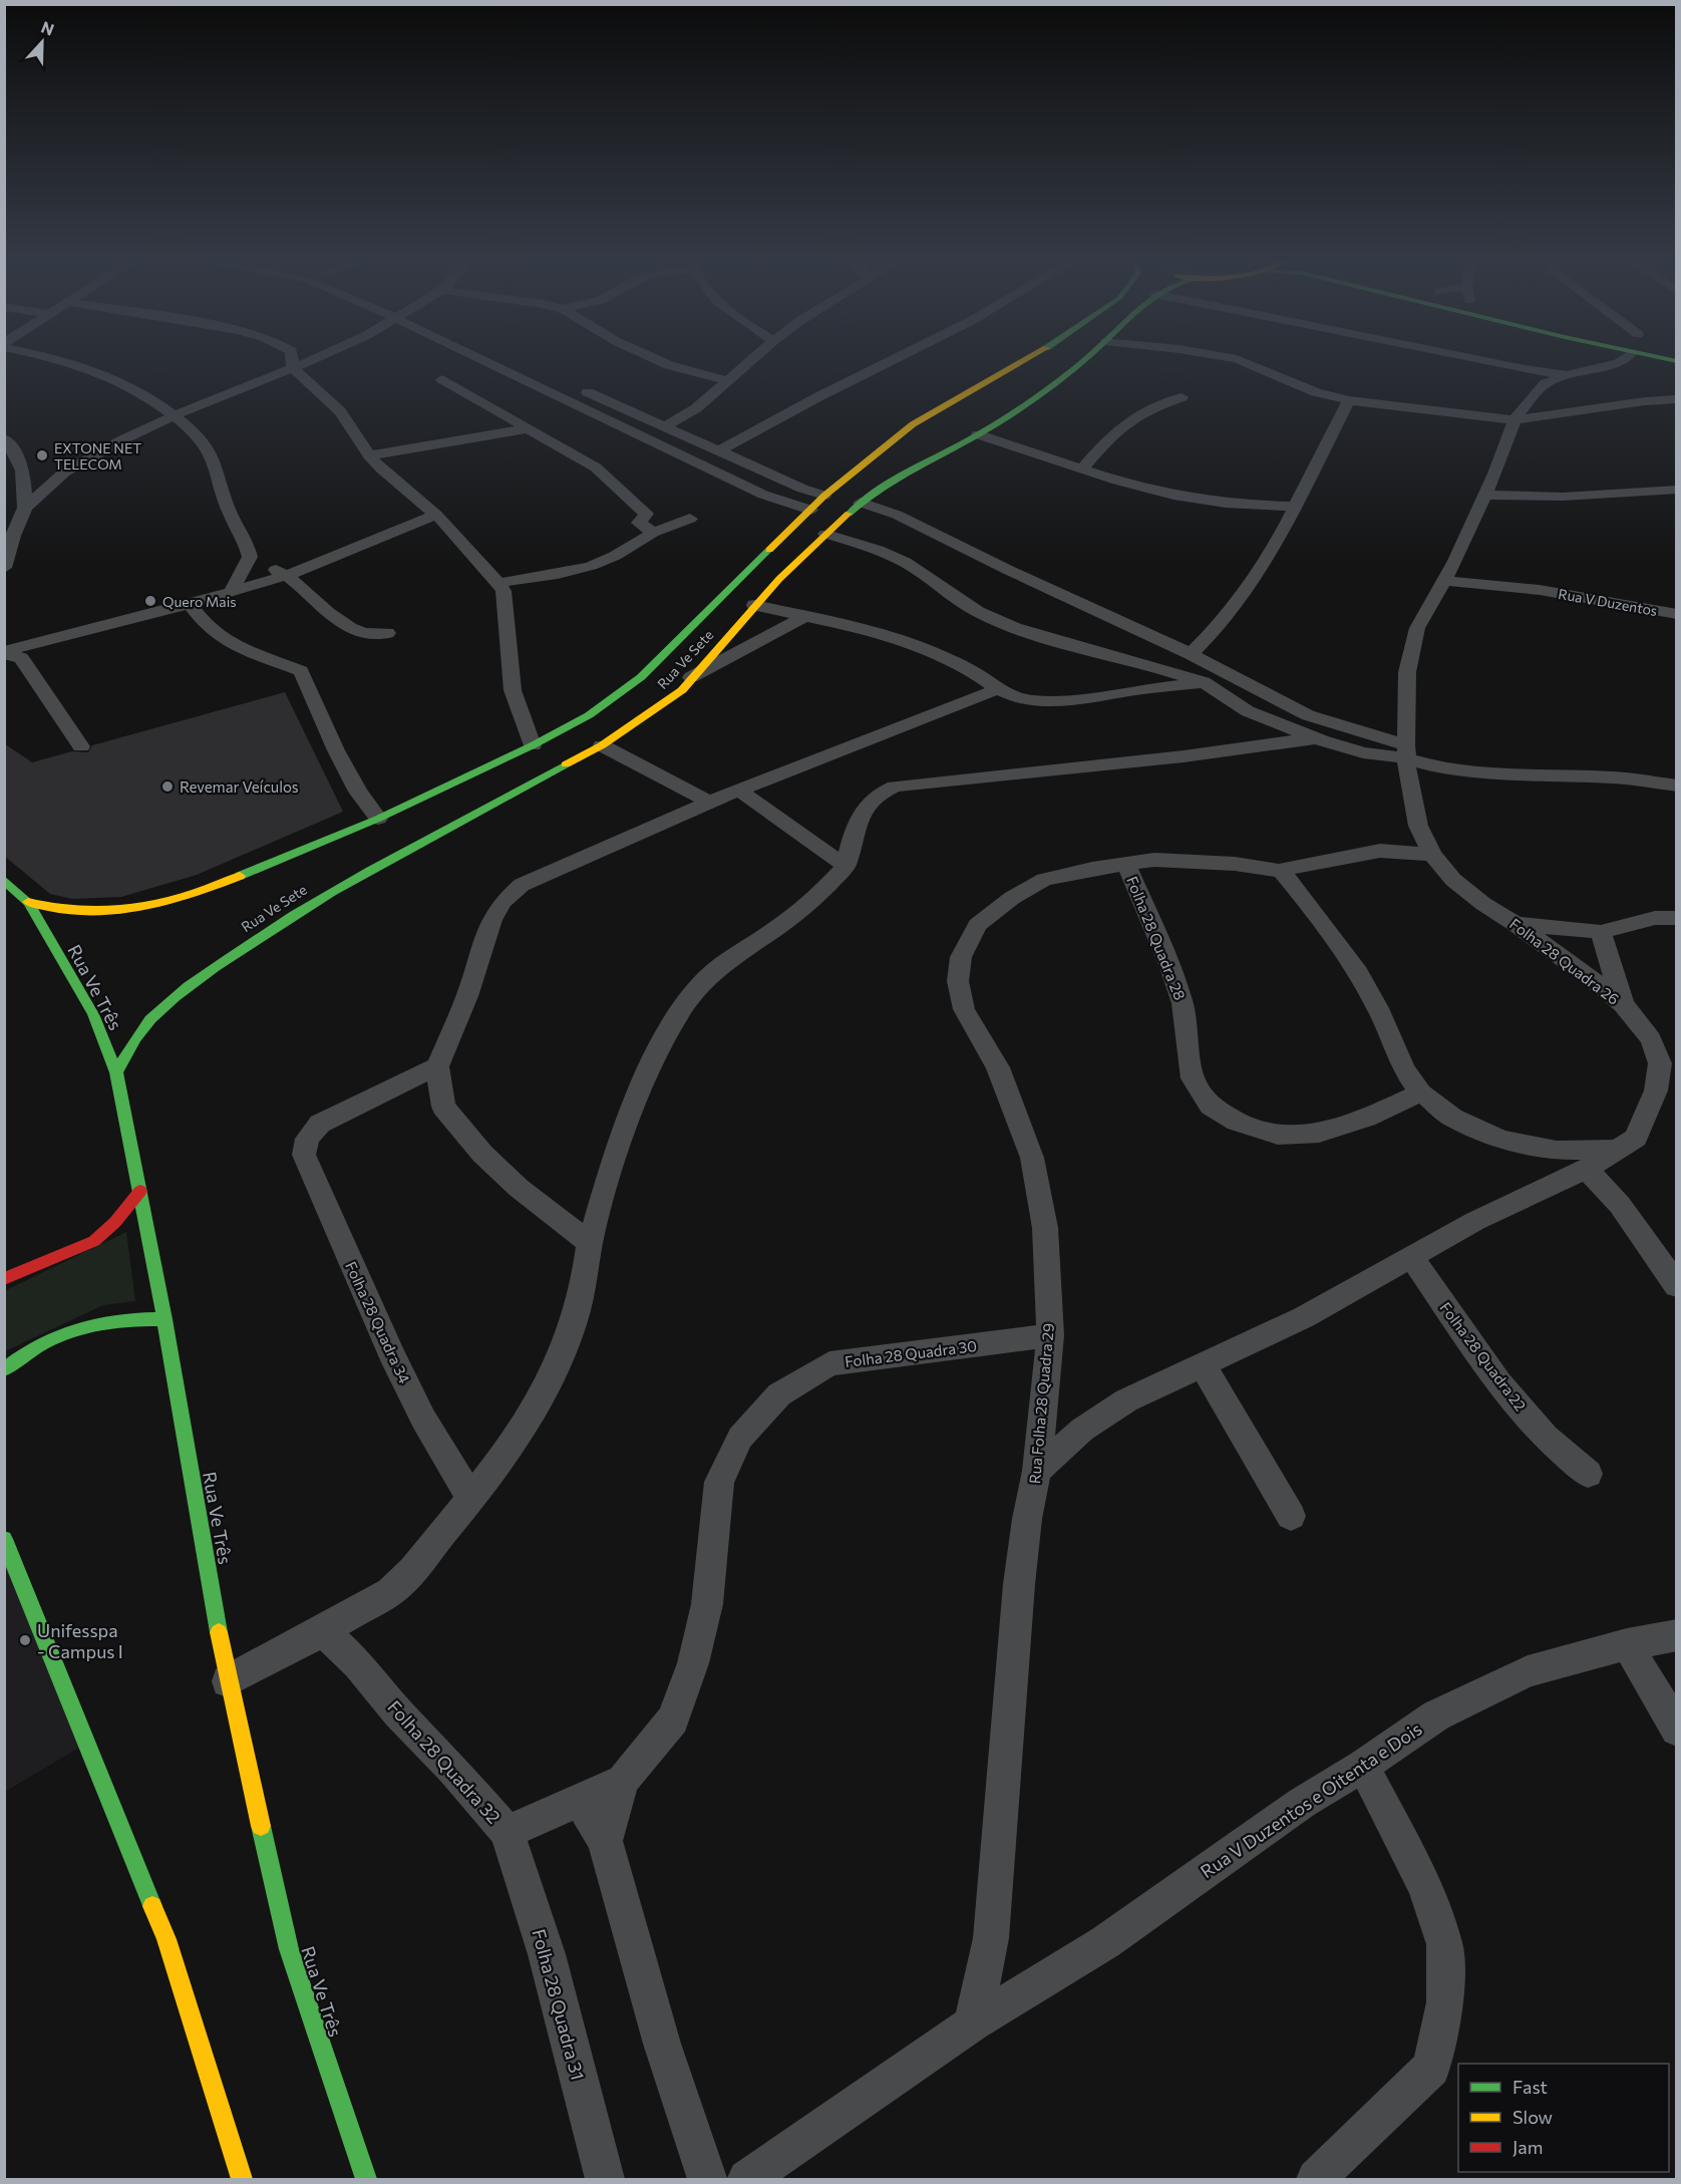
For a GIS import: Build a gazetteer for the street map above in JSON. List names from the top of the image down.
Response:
{
  "streets": {
    "main road": ["Rua Ve Sete", "Rua Ve Três"],
    "street": [
      "Rua V Duzentos",
      "Folha 28 Quadra 28",
      "Folha 28 Quadra 26",
      "Folha 28 Quadra 34",
      "Folha 28 Quadra 30",
      "Folha 28 Quadra 22",
      "Rua Folha 28 Quadra 29",
      "Folha 28 Quadra 32",
      "Rua V Duzentos e Oitenta e Dois",
      "Folha 28 Quadra 31"
    ]
  },
  "crossings": [
    ["Rua V Duzentos", "Folha 28 Quadra 26"],
    ["Rua Ve Sete", "Rua Ve Três"],
    ["Folha 28 Quadra 28", "Rua Folha 28 Quadra 29"],
    ["Folha 28 Quadra 26", "Folha 28 Quadra 22"],
    ["Folha 28 Quadra 26", "Rua Folha 28 Quadra 29"],
    ["Folha 28 Quadra 30", "Rua Folha 28 Quadra 29"],
    ["Folha 28 Quadra 30", "Folha 28 Quadra 32"],
    ["Rua Folha 28 Quadra 29", "Rua V Duzentos e Oitenta e Dois"],
    ["Folha 28 Quadra 32", "Folha 28 Quadra 31"]
  ],
  "places": [
    "EXTONE NET TELECOM",
    "Quero Mais",
    "Revemar Veículos",
    "Unifesspa - Campus I"
  ],
  "legend": ["Fast", "Slow", "Jam"],
  "north": "top"
}
